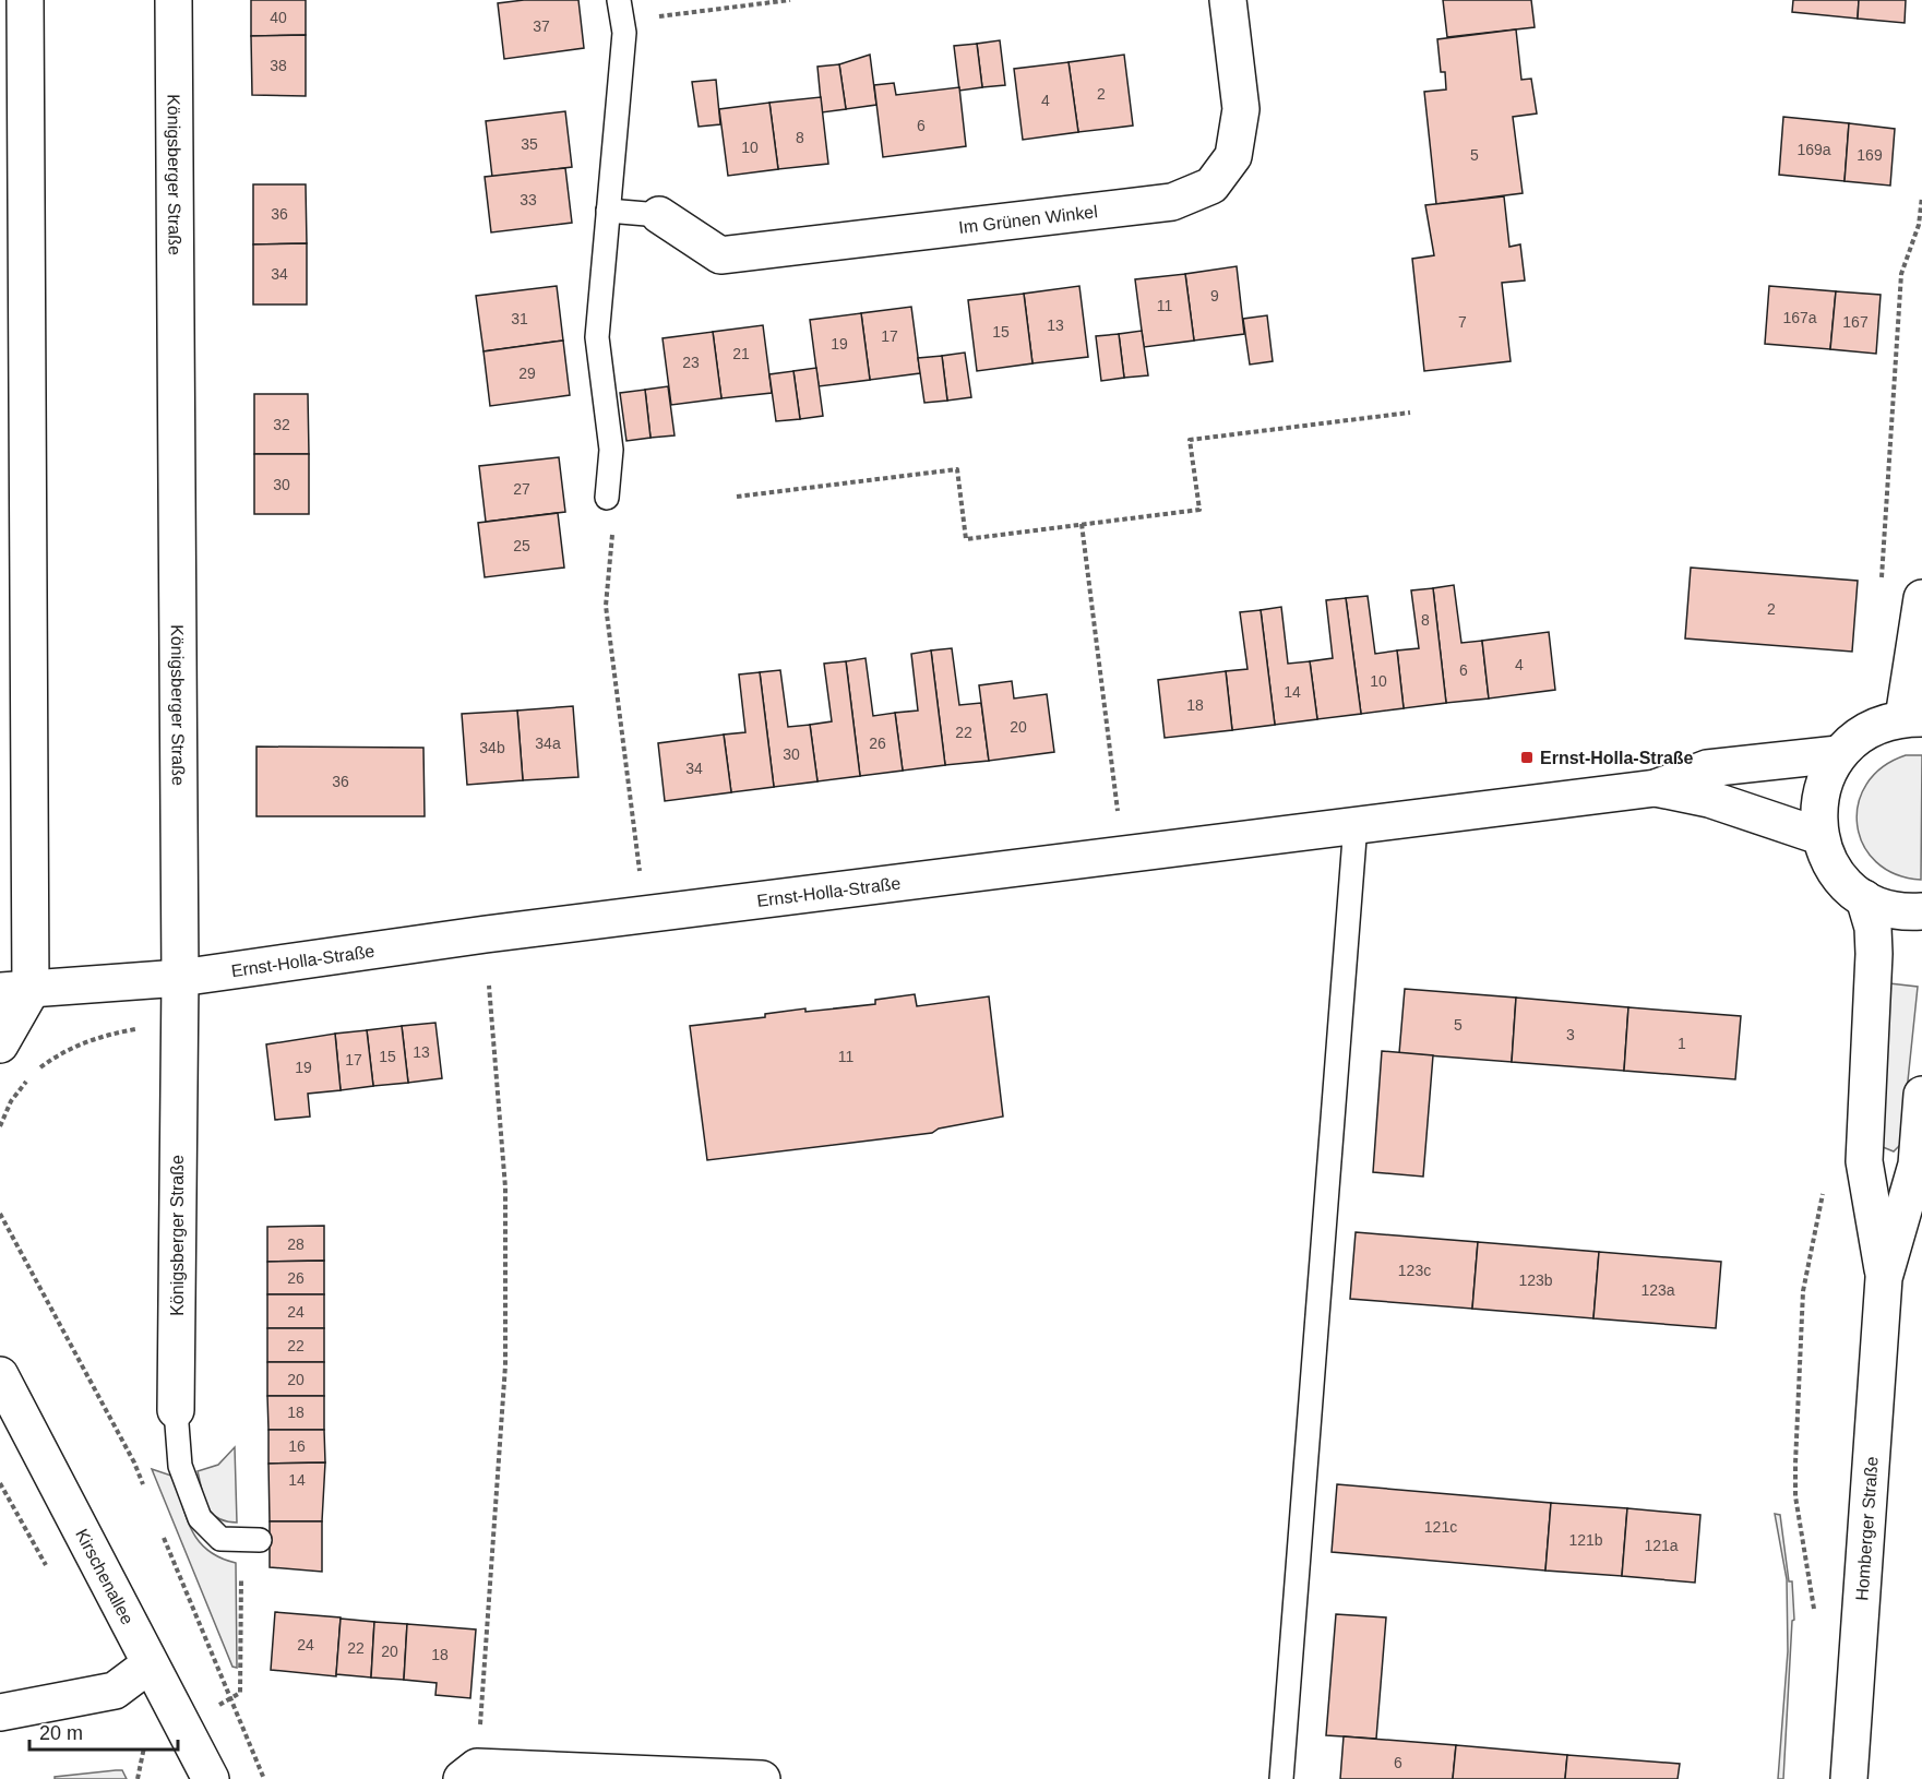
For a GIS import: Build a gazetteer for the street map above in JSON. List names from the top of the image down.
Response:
{
  "streets": {
    "street": [
      "Königsberger Straße",
      "Im Grünen Winkel",
      "Ernst-Holla-Straße",
      "Homberger Straße",
      "Kirschenallee"
    ]
  },
  "crossings": [
    ["Königsberger Straße", "Ernst-Holla-Straße"]
  ],
  "places": {
    "transit": ["Ernst-Holla-Straße"]
  },
  "house_numbers": [
    "40",
    "37",
    "38",
    "2",
    "4",
    "6",
    "8",
    "35",
    "10",
    "169a",
    "5",
    "169",
    "33",
    "36",
    "34",
    "9",
    "11",
    "167a",
    "31",
    "7",
    "167",
    "13",
    "15",
    "17",
    "19",
    "21",
    "23",
    "29",
    "32",
    "30",
    "27",
    "25",
    "2",
    "8",
    "4",
    "6",
    "10",
    "14",
    "18",
    "20",
    "22",
    "34a",
    "26",
    "34b",
    "30",
    "34",
    "36",
    "5",
    "3",
    "1",
    "13",
    "15",
    "11",
    "17",
    "19",
    "28",
    "123c",
    "26",
    "123b",
    "123a",
    "24",
    "22",
    "20",
    "18",
    "16",
    "14",
    "121c",
    "121b",
    "121a",
    "24",
    "22",
    "20",
    "18",
    "6"
  ],
  "scale_bar": "20 m"
}
